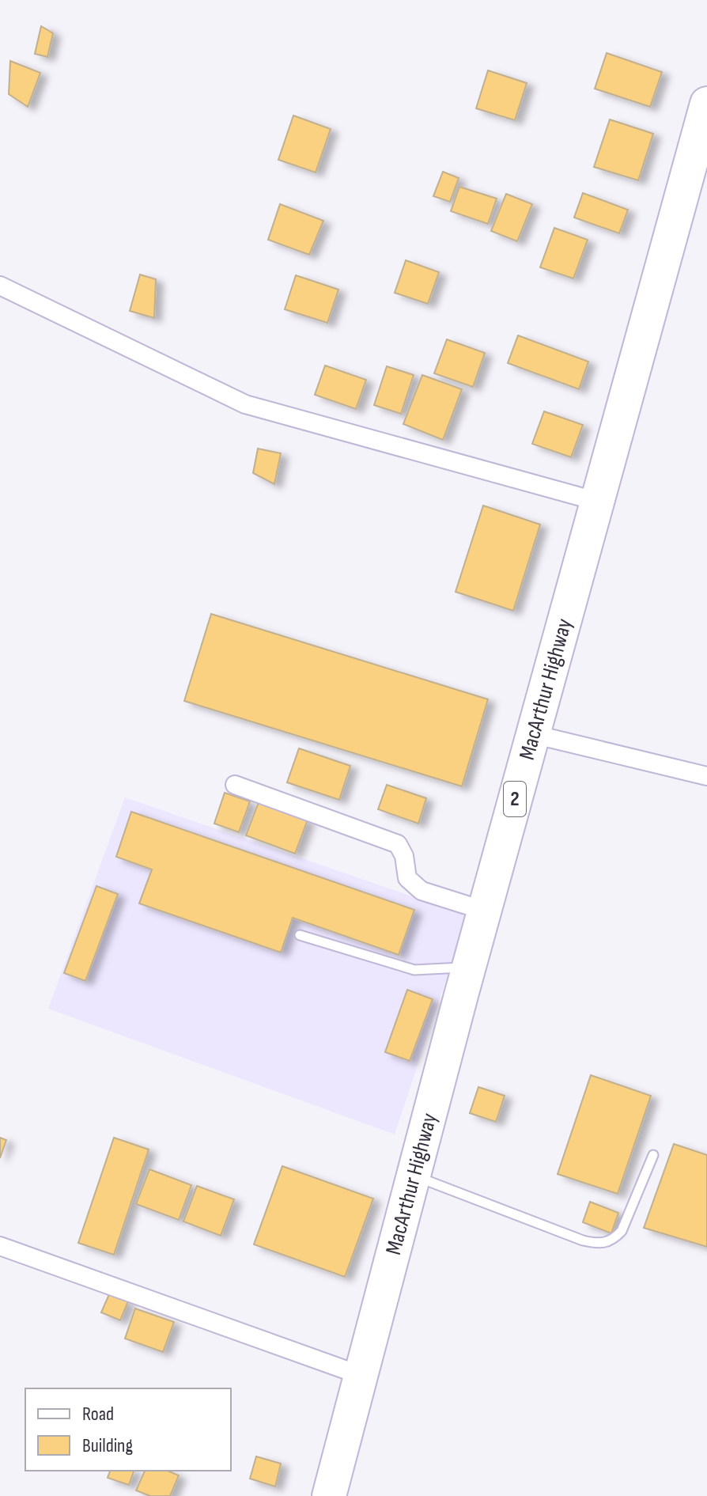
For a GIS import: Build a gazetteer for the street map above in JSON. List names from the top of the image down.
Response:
{
  "streets": {
    "highway": ["MacArthur Highway", "2"]
  },
  "legend": ["Road", "Building"]
}
